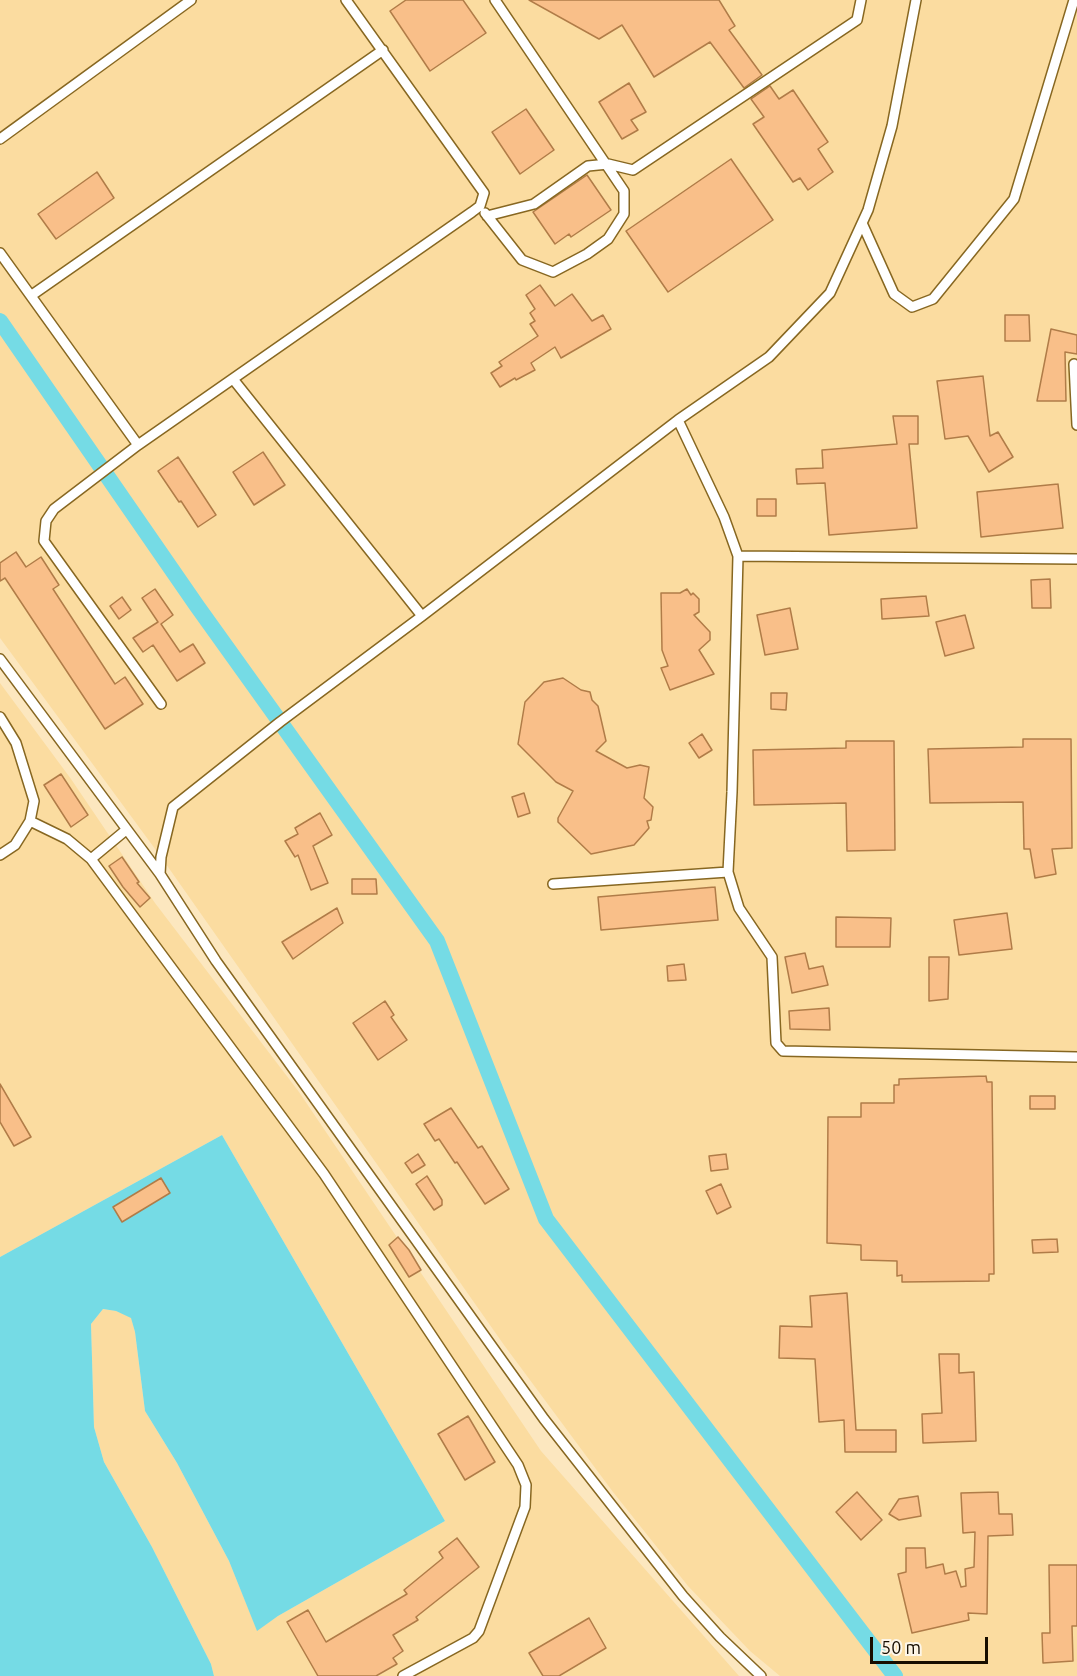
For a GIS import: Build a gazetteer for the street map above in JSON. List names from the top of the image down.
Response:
{
  "scale_bar": "50 m"
}
